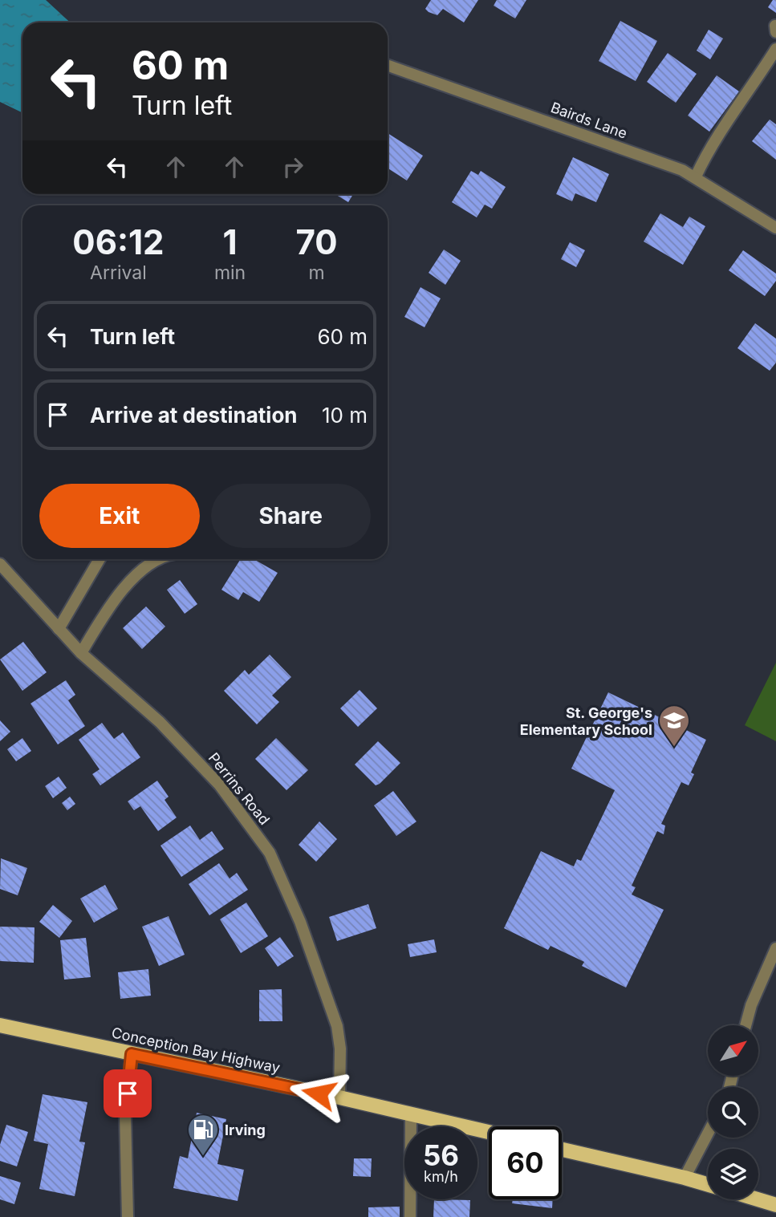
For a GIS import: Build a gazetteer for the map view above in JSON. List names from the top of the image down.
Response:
{
  "streets": {
    "main road": ["Conception Bay Highway"],
    "street": ["Bairds Lane", "Perrins Road"]
  },
  "crossings": [
    ["Perrins Road", "Conception Bay Highway"]
  ],
  "places": {
    "school or university": ["St. George's Elementary School"],
    "fuel station": ["Irving"]
  },
  "north": "top right",
  "page": {
    "turn": ["60 m", "Turn left"],
    "eta": [
      "06:12",
      "Arrival",
      "1",
      "min",
      "70",
      "m"
    ],
    "list": [
      {
        "name": "Turn left",
        "value": "60 m"
      },
      {
        "name": "Arrive at destination",
        "value": "10 m"
      }
    ],
    "buttons": ["Exit", "Share"],
    "speed": "56 km/h",
    "limit": "60"
  }
}
